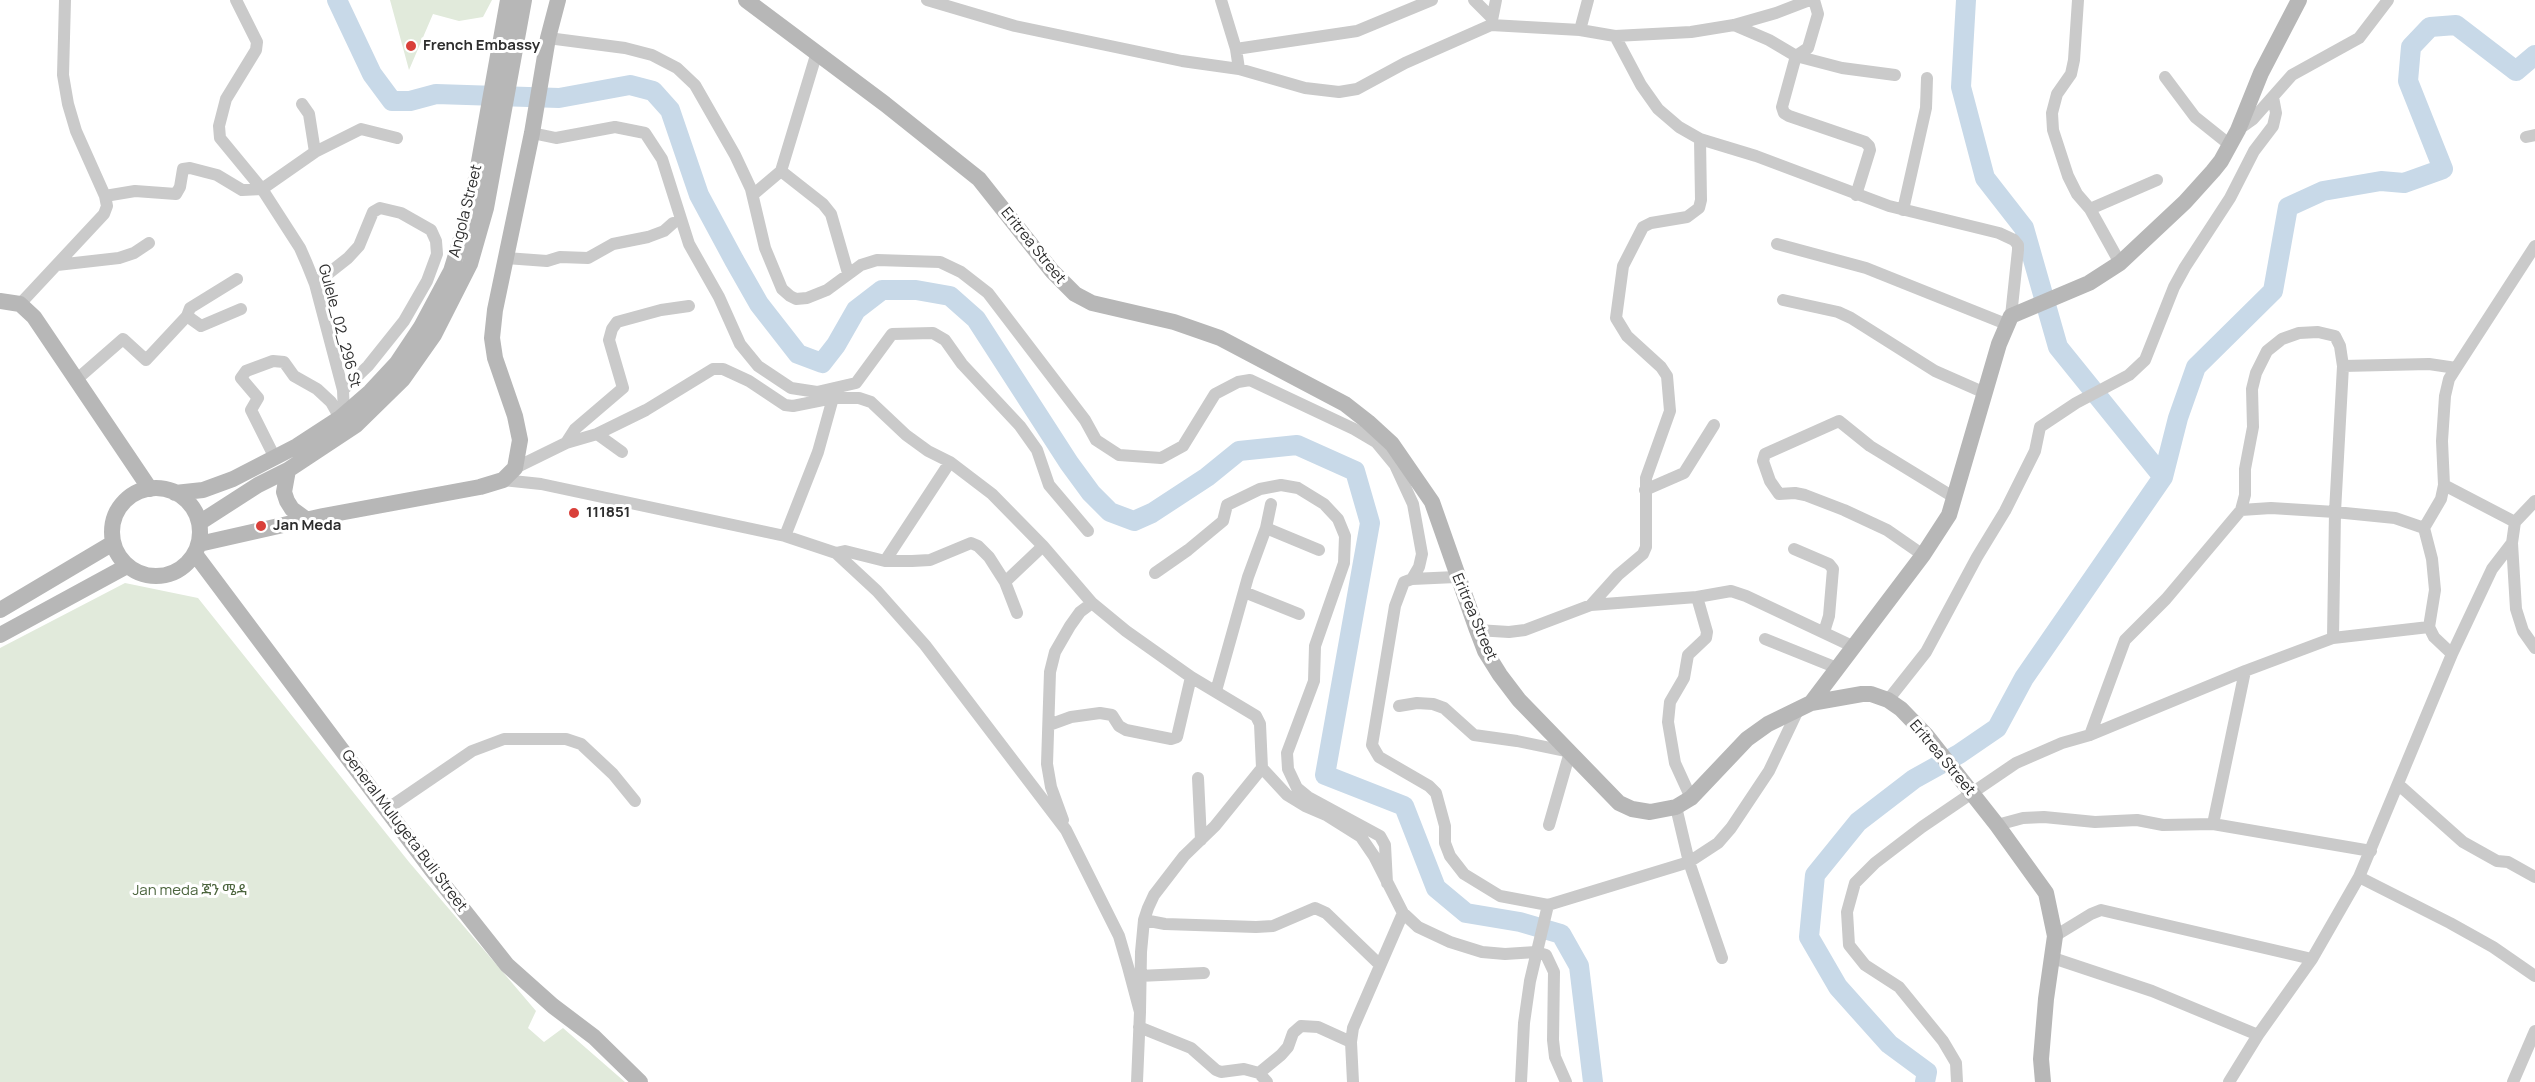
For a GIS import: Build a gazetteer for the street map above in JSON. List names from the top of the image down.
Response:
{
  "streets": {
    "main road": ["Eritrea Street", "General Mulugeta Buli Street"],
    "street": ["Gulele_02_296 St"]
  },
  "parks": ["Jan meda ጃን ሜዳ"],
  "places": ["French Embassy", "111851", "Jan Meda"]
}
